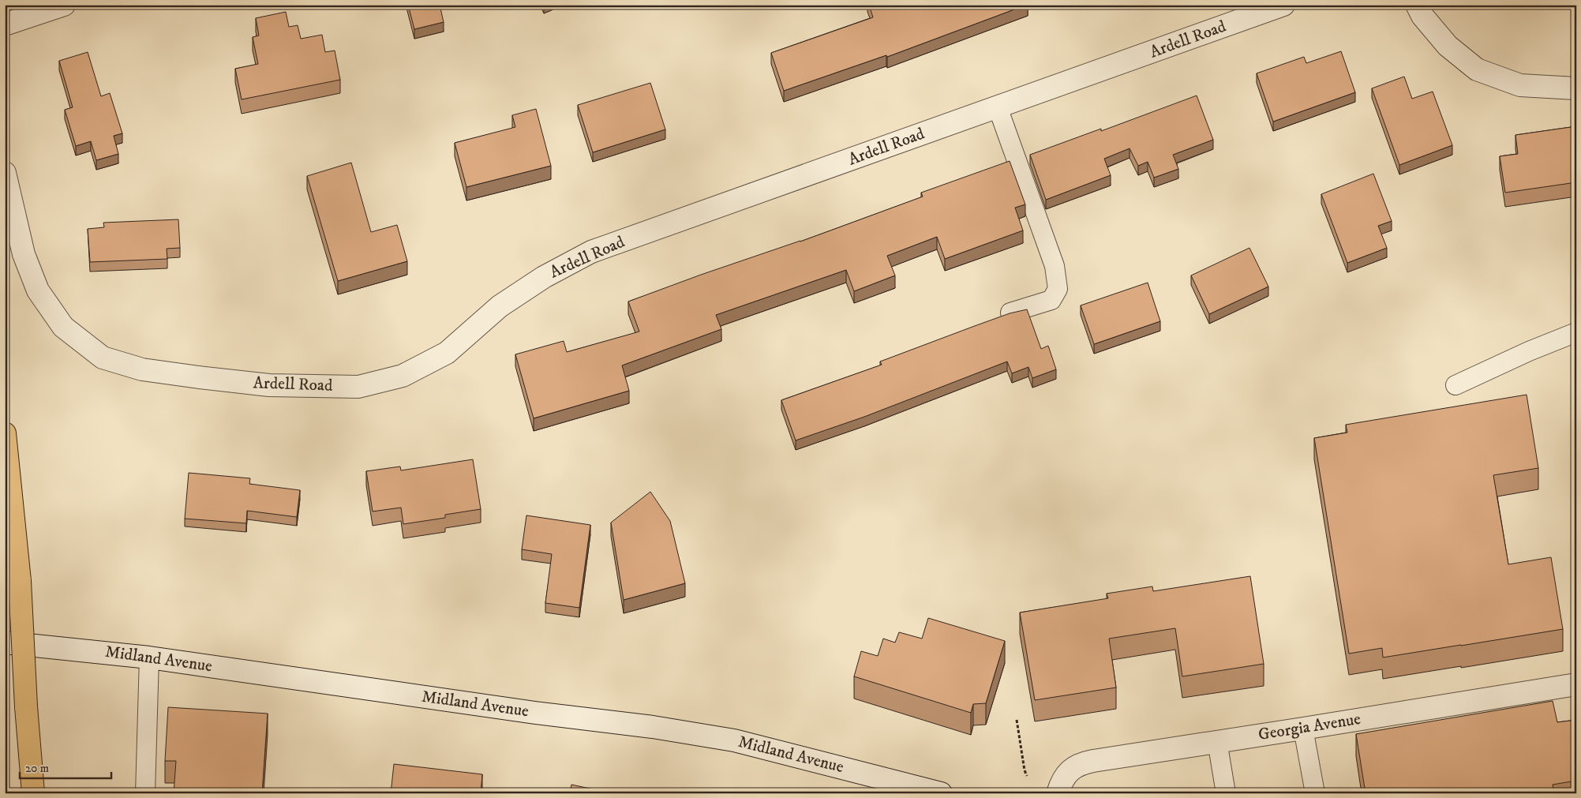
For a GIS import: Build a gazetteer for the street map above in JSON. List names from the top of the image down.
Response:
{
  "streets": {
    "street": ["Ardell Road", "Midland Avenue", "Georgia Avenue"]
  },
  "scale_bar": "20 m"
}
